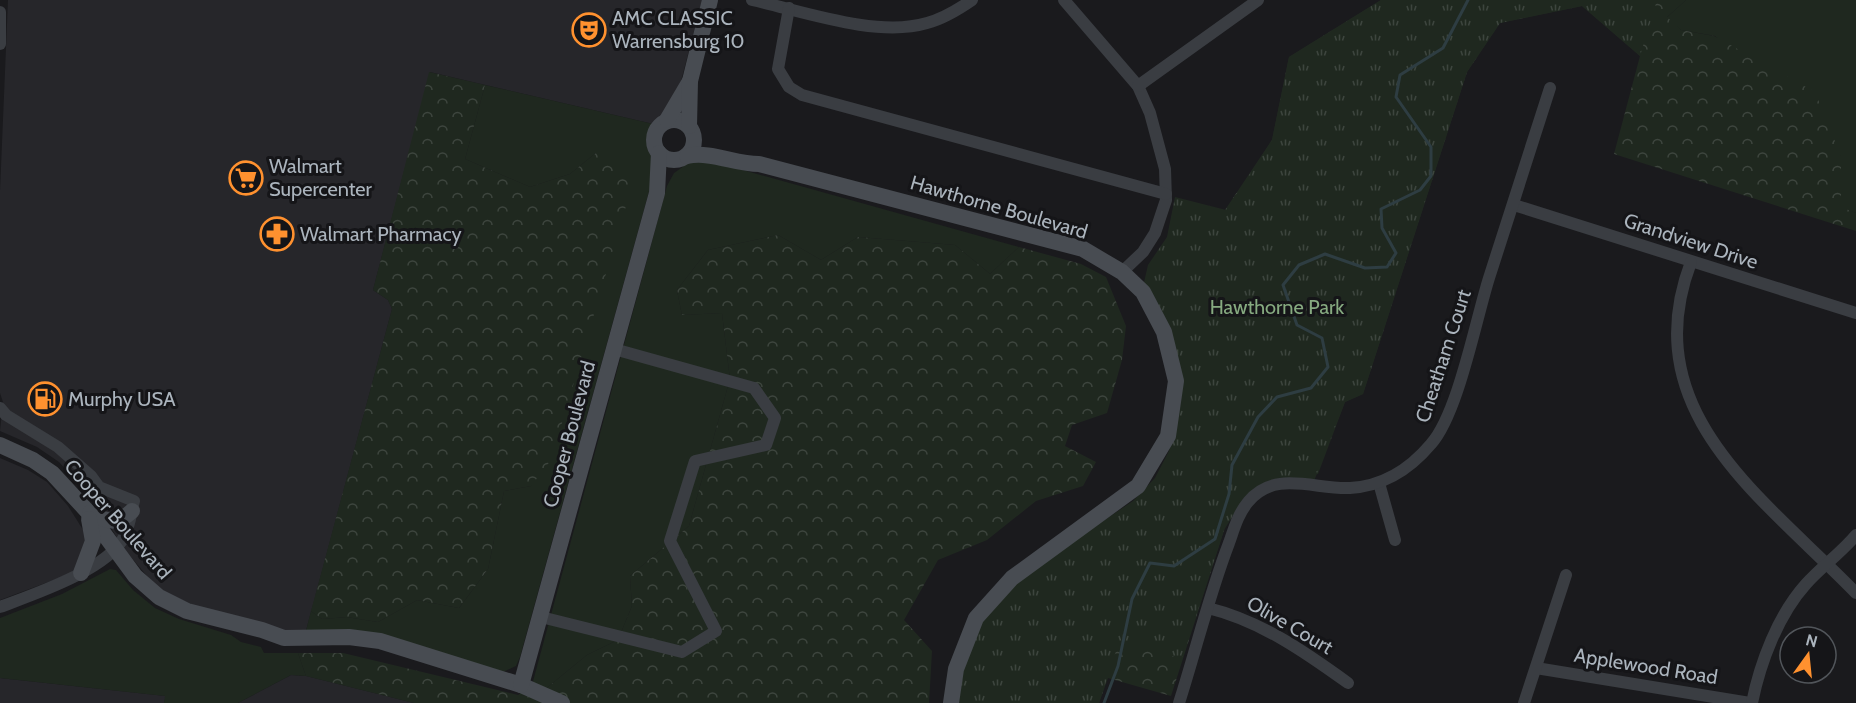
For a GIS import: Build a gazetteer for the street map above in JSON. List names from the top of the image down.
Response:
{
  "streets": {
    "street": [
      "Hawthorne Boulevard",
      "Grandview Drive",
      "Cheatham Court",
      "Cooper Boulevard",
      "Olive Court",
      "Applewood Road"
    ]
  },
  "crossings": [
    ["Hawthorne Boulevard", "Cooper Boulevard"],
    ["Grandview Drive", "Cheatham Court"],
    ["Cheatham Court", "Olive Court"]
  ],
  "parks": ["Hawthorne Park"],
  "places": {
    "theatre": ["AMC CLASSIC Warrensburg 10"],
    "supermarket": ["Walmart Supercenter"],
    "pharmacy": ["Walmart Pharmacy"],
    "fuel station": ["Murphy USA"]
  },
  "north": "top"
}
